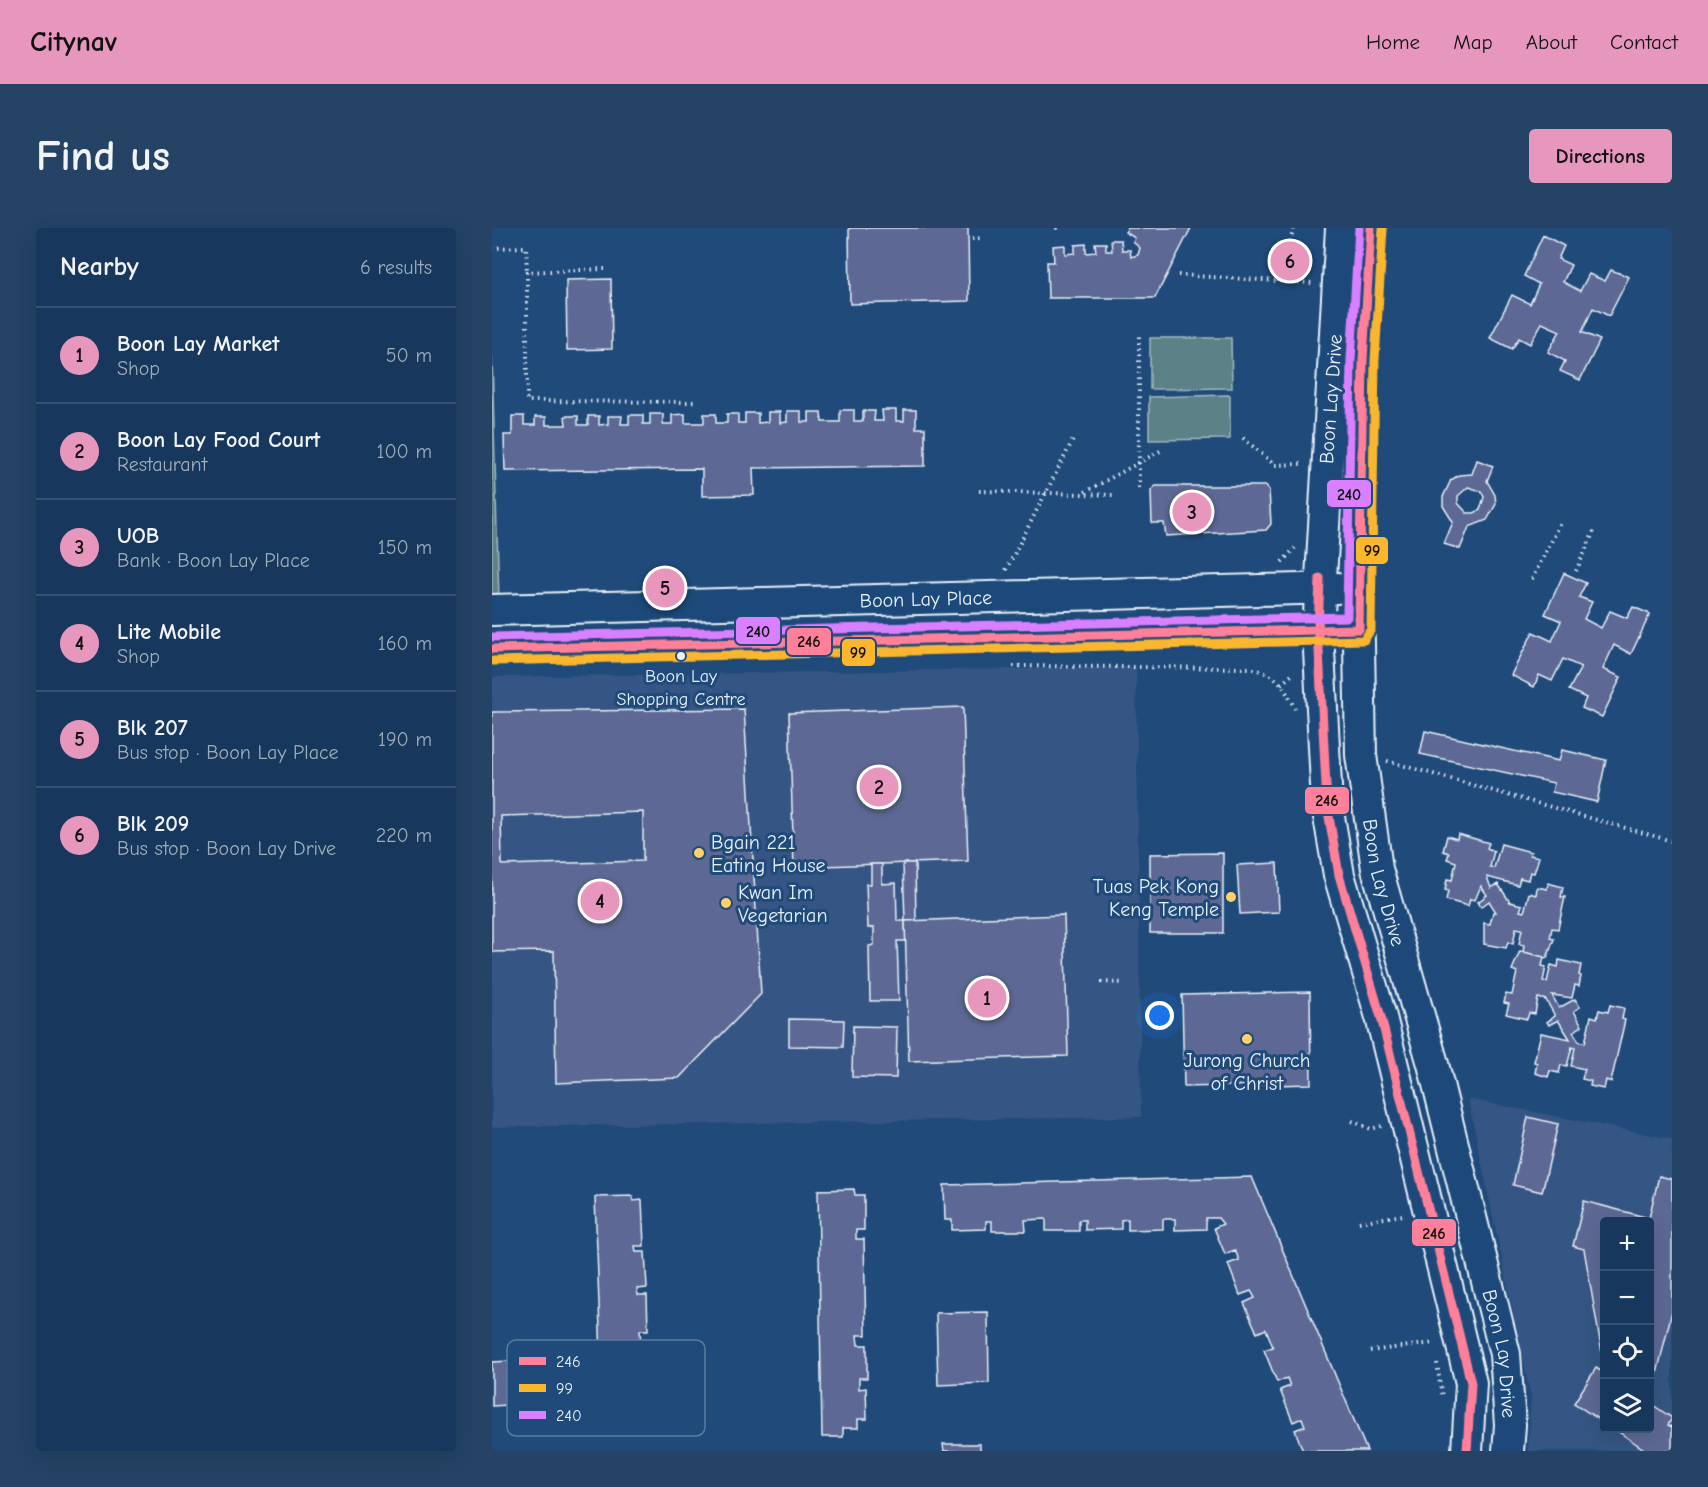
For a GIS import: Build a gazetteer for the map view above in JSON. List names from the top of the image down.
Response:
{
  "streets": {
    "street": ["Boon Lay Drive", "Boon Lay Place"]
  },
  "crossings": [
    ["Boon Lay Drive", "Boon Lay Place"]
  ],
  "places": [
    "Boon Lay Shopping Centre",
    "Bgain 221 Eating House",
    "Tuas Pek Kong Keng Temple",
    "Kwan Im Vegetarian",
    "Jurong Church of Christ"
  ],
  "lines": ["transit line 246", "transit line 240", "transit line 99"],
  "legend": ["246", "99", "240"],
  "page": {
    "header": "Citynav",
    "nav": [
      "Home",
      "Map",
      "About",
      "Contact"
    ],
    "buttons": "Directions",
    "title": "Find us",
    "heading": ["Nearby", "6 results"],
    "pins": [
      "6",
      "3",
      "5",
      "2",
      "4",
      "1"
    ],
    "list": [
      {
        "mark": "1",
        "name": "Boon Lay Market",
        "note": "Shop",
        "value": "50 m"
      },
      {
        "mark": "2",
        "name": "Boon Lay Food Court",
        "note": "Restaurant",
        "value": "100 m"
      },
      {
        "mark": "3",
        "name": "UOB",
        "note": "Bank · Boon Lay Place",
        "value": "150 m"
      },
      {
        "mark": "4",
        "name": "Lite Mobile",
        "note": "Shop",
        "value": "160 m"
      },
      {
        "mark": "5",
        "name": "Blk 207",
        "note": "Bus stop · Boon Lay Place",
        "value": "190 m"
      },
      {
        "mark": "6",
        "name": "Blk 209",
        "note": "Bus stop · Boon Lay Drive",
        "value": "220 m"
      }
    ],
    "map_buttons": ["+", "−"]
  }
}
